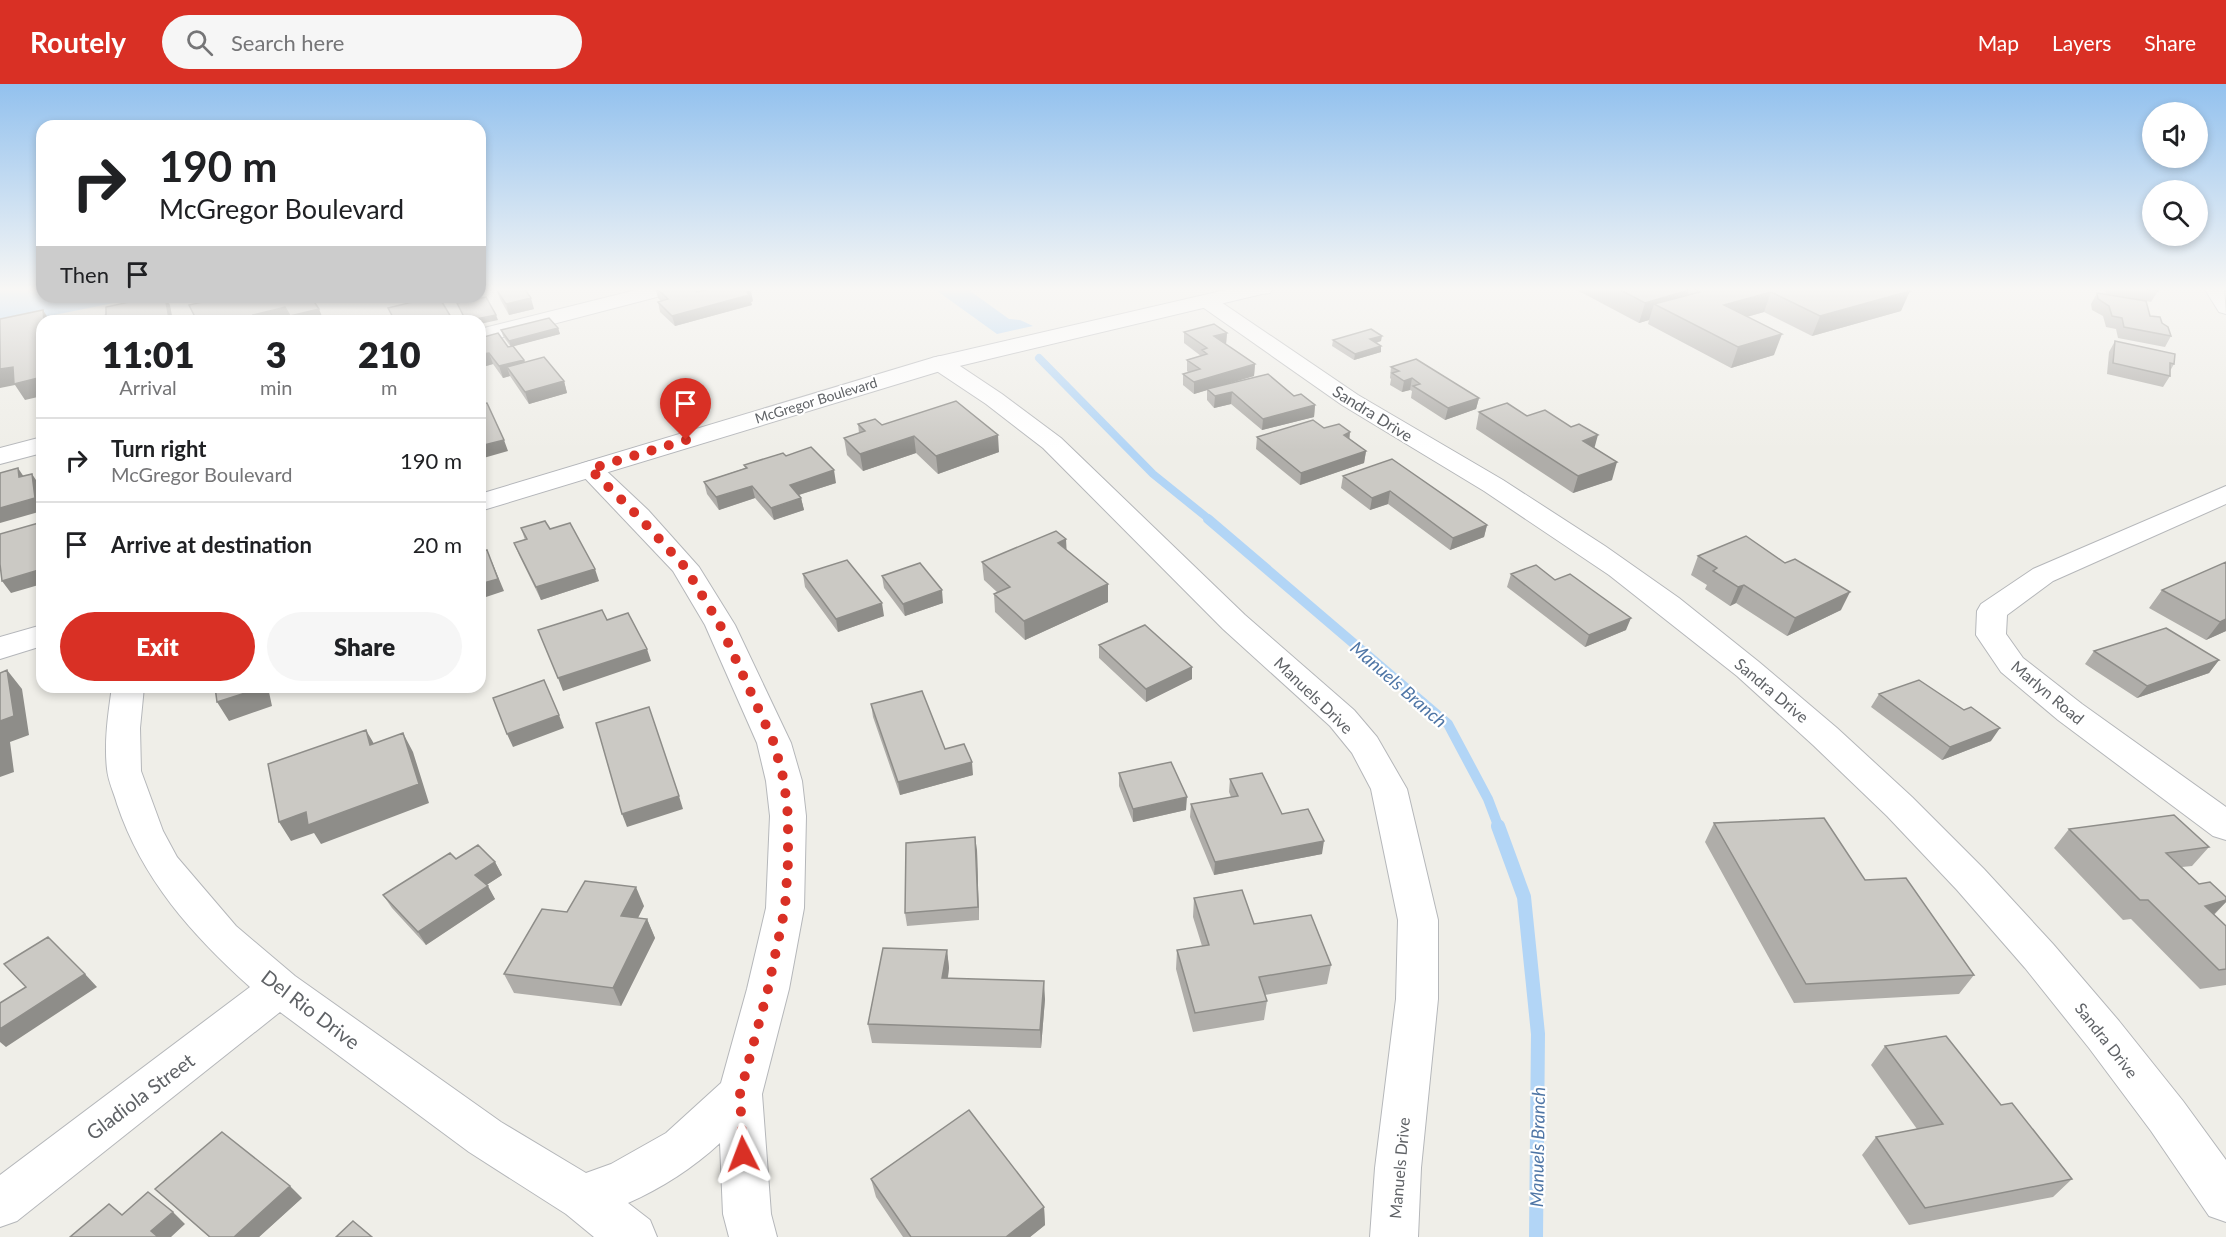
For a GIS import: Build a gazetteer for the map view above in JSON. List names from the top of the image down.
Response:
{
  "streets": {
    "main road": ["McGregor Boulevard"],
    "street": [
      "Sandra Drive",
      "Marlyn Road",
      "Manuels Drive",
      "Del Rio Drive",
      "Gladiola Street"
    ]
  },
  "crossings": [
    ["McGregor Boulevard", "Manuels Drive"],
    ["Del Rio Drive", "Gladiola Street"]
  ],
  "water": ["Manuels Branch"],
  "page": {
    "header": "Routely",
    "search": "Search here",
    "nav": ["Map", "Layers", "Share"],
    "turn": ["190 m", "McGregor Boulevard"],
    "then": "Then",
    "eta": [
      "11:01",
      "Arrival",
      "3",
      "min",
      "210",
      "m"
    ],
    "list": [
      {
        "name": "Turn right",
        "note": "McGregor Boulevard",
        "value": "190 m"
      },
      {
        "name": "Arrive at destination",
        "value": "20 m"
      }
    ],
    "buttons": ["Exit", "Share"]
  }
}
